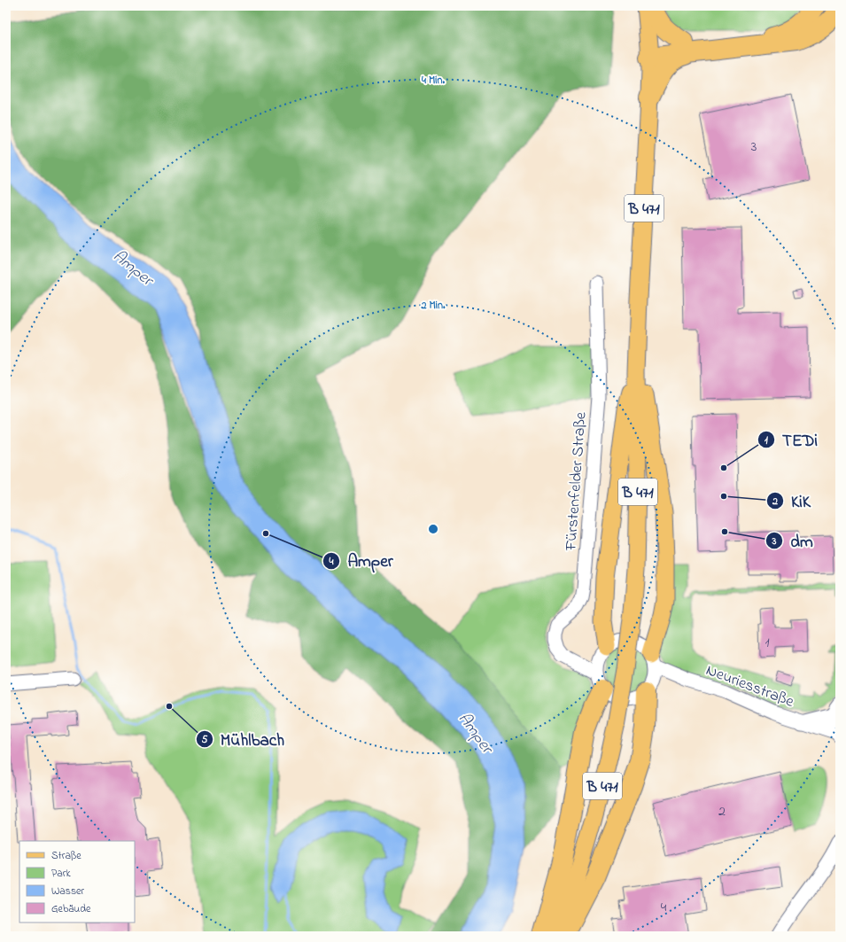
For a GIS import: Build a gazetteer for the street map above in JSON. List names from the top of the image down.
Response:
{
  "streets": {
    "main road": ["B 471"],
    "street": ["Fürstenfelder Straße", "Neuriesstraße"]
  },
  "crossings": [
    ["Fürstenfelder Straße", "Neuriesstraße"]
  ],
  "water": ["Amper"],
  "places": [
    "TEDi",
    "KiK",
    "dm",
    "Amper",
    "Mühlbach"
  ],
  "house_numbers": [
    "3",
    "1",
    "2",
    "4"
  ],
  "legend": [
    "Straße",
    "Park",
    "Wasser",
    "Gebäude"
  ],
  "rings": ["4 Min.", "2 Min."]
}
